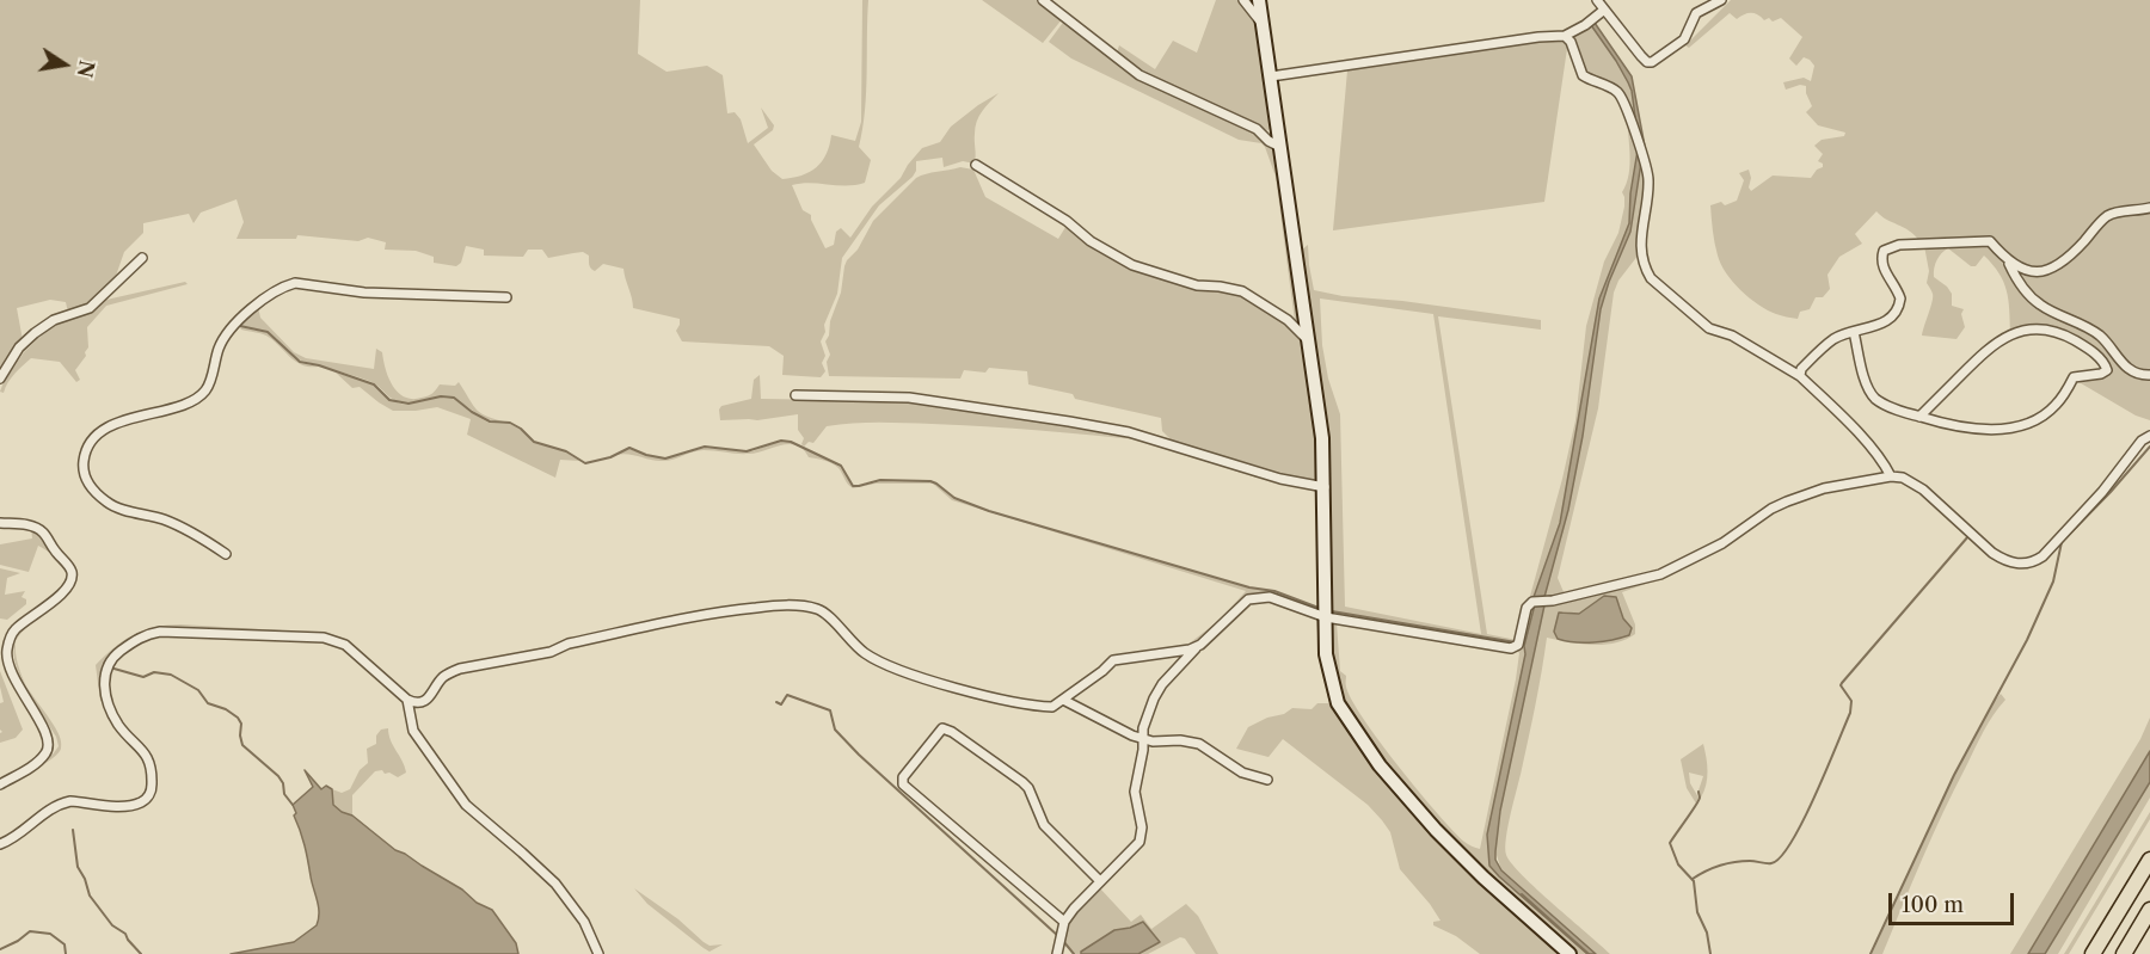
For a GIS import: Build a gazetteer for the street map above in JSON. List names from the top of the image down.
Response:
{
  "scale_bar": "100 m",
  "north": "right"
}
